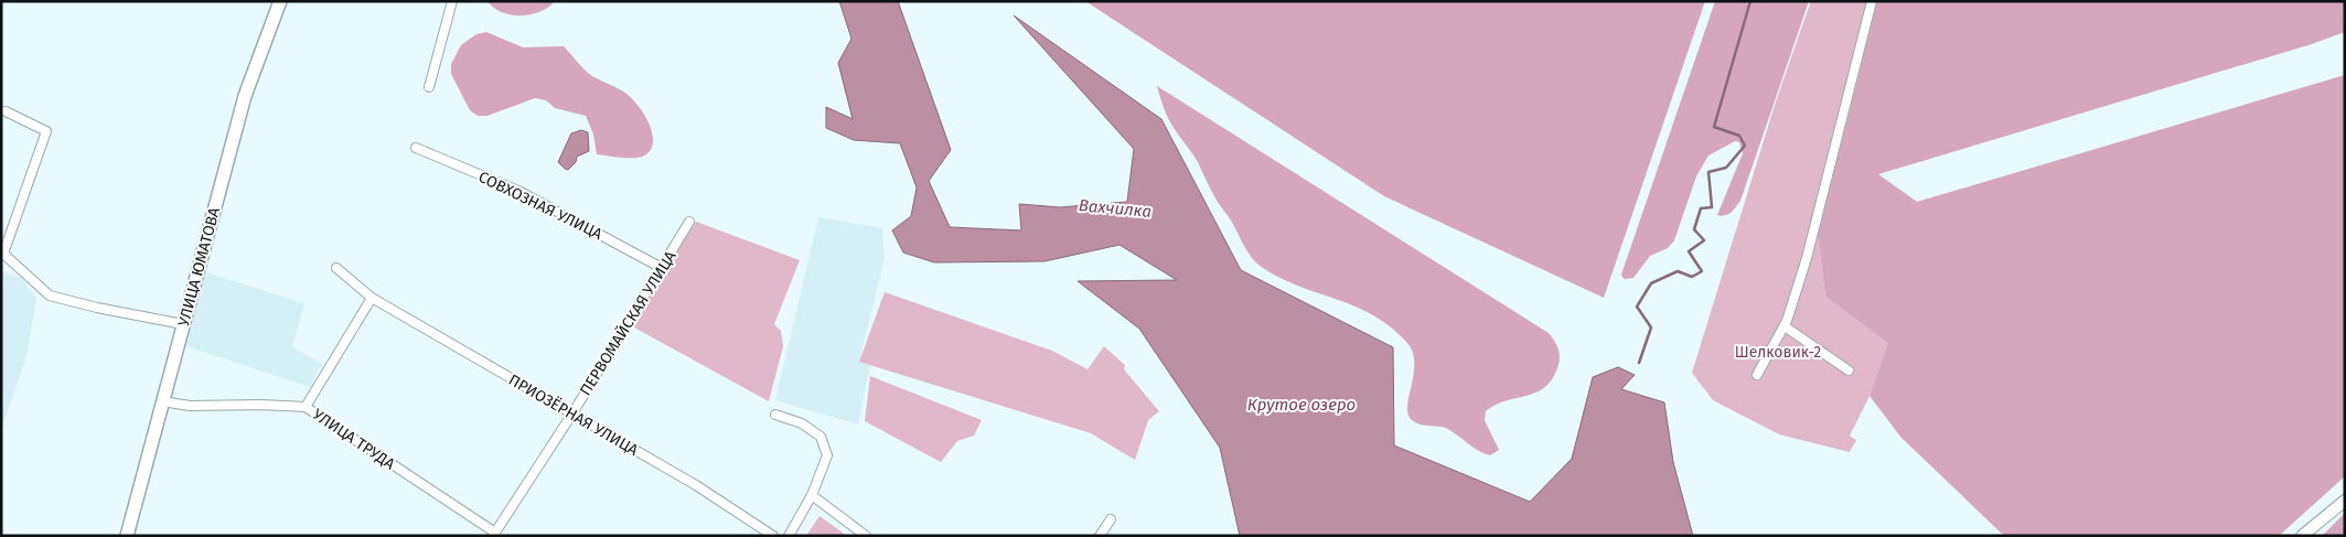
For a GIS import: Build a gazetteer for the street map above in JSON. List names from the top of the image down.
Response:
{
  "streets": {
    "main road": ["УЛИЦА ЮМАТОВА"],
    "street": [
      "СОВХОЗНАЯ УЛИЦА",
      "ПЕРВОМАЙСКАЯ УЛИЦА",
      "ПРИОЗЁРНАЯ УЛИЦА",
      "УЛИЦА ТРУДА"
    ]
  },
  "crossings": [
    ["СОВХОЗНАЯ УЛИЦА", "ПЕРВОМАЙСКАЯ УЛИЦА"],
    ["УЛИЦА ЮМАТОВА", "УЛИЦА ТРУДА"],
    ["ПЕРВОМАЙСКАЯ УЛИЦА", "ПРИОЗЁРНАЯ УЛИЦА"],
    ["ПЕРВОМАЙСКАЯ УЛИЦА", "УЛИЦА ТРУДА"]
  ],
  "water": ["Вахчилка", "Крутое озеро"],
  "parks": ["Шелковик-2"]
}
